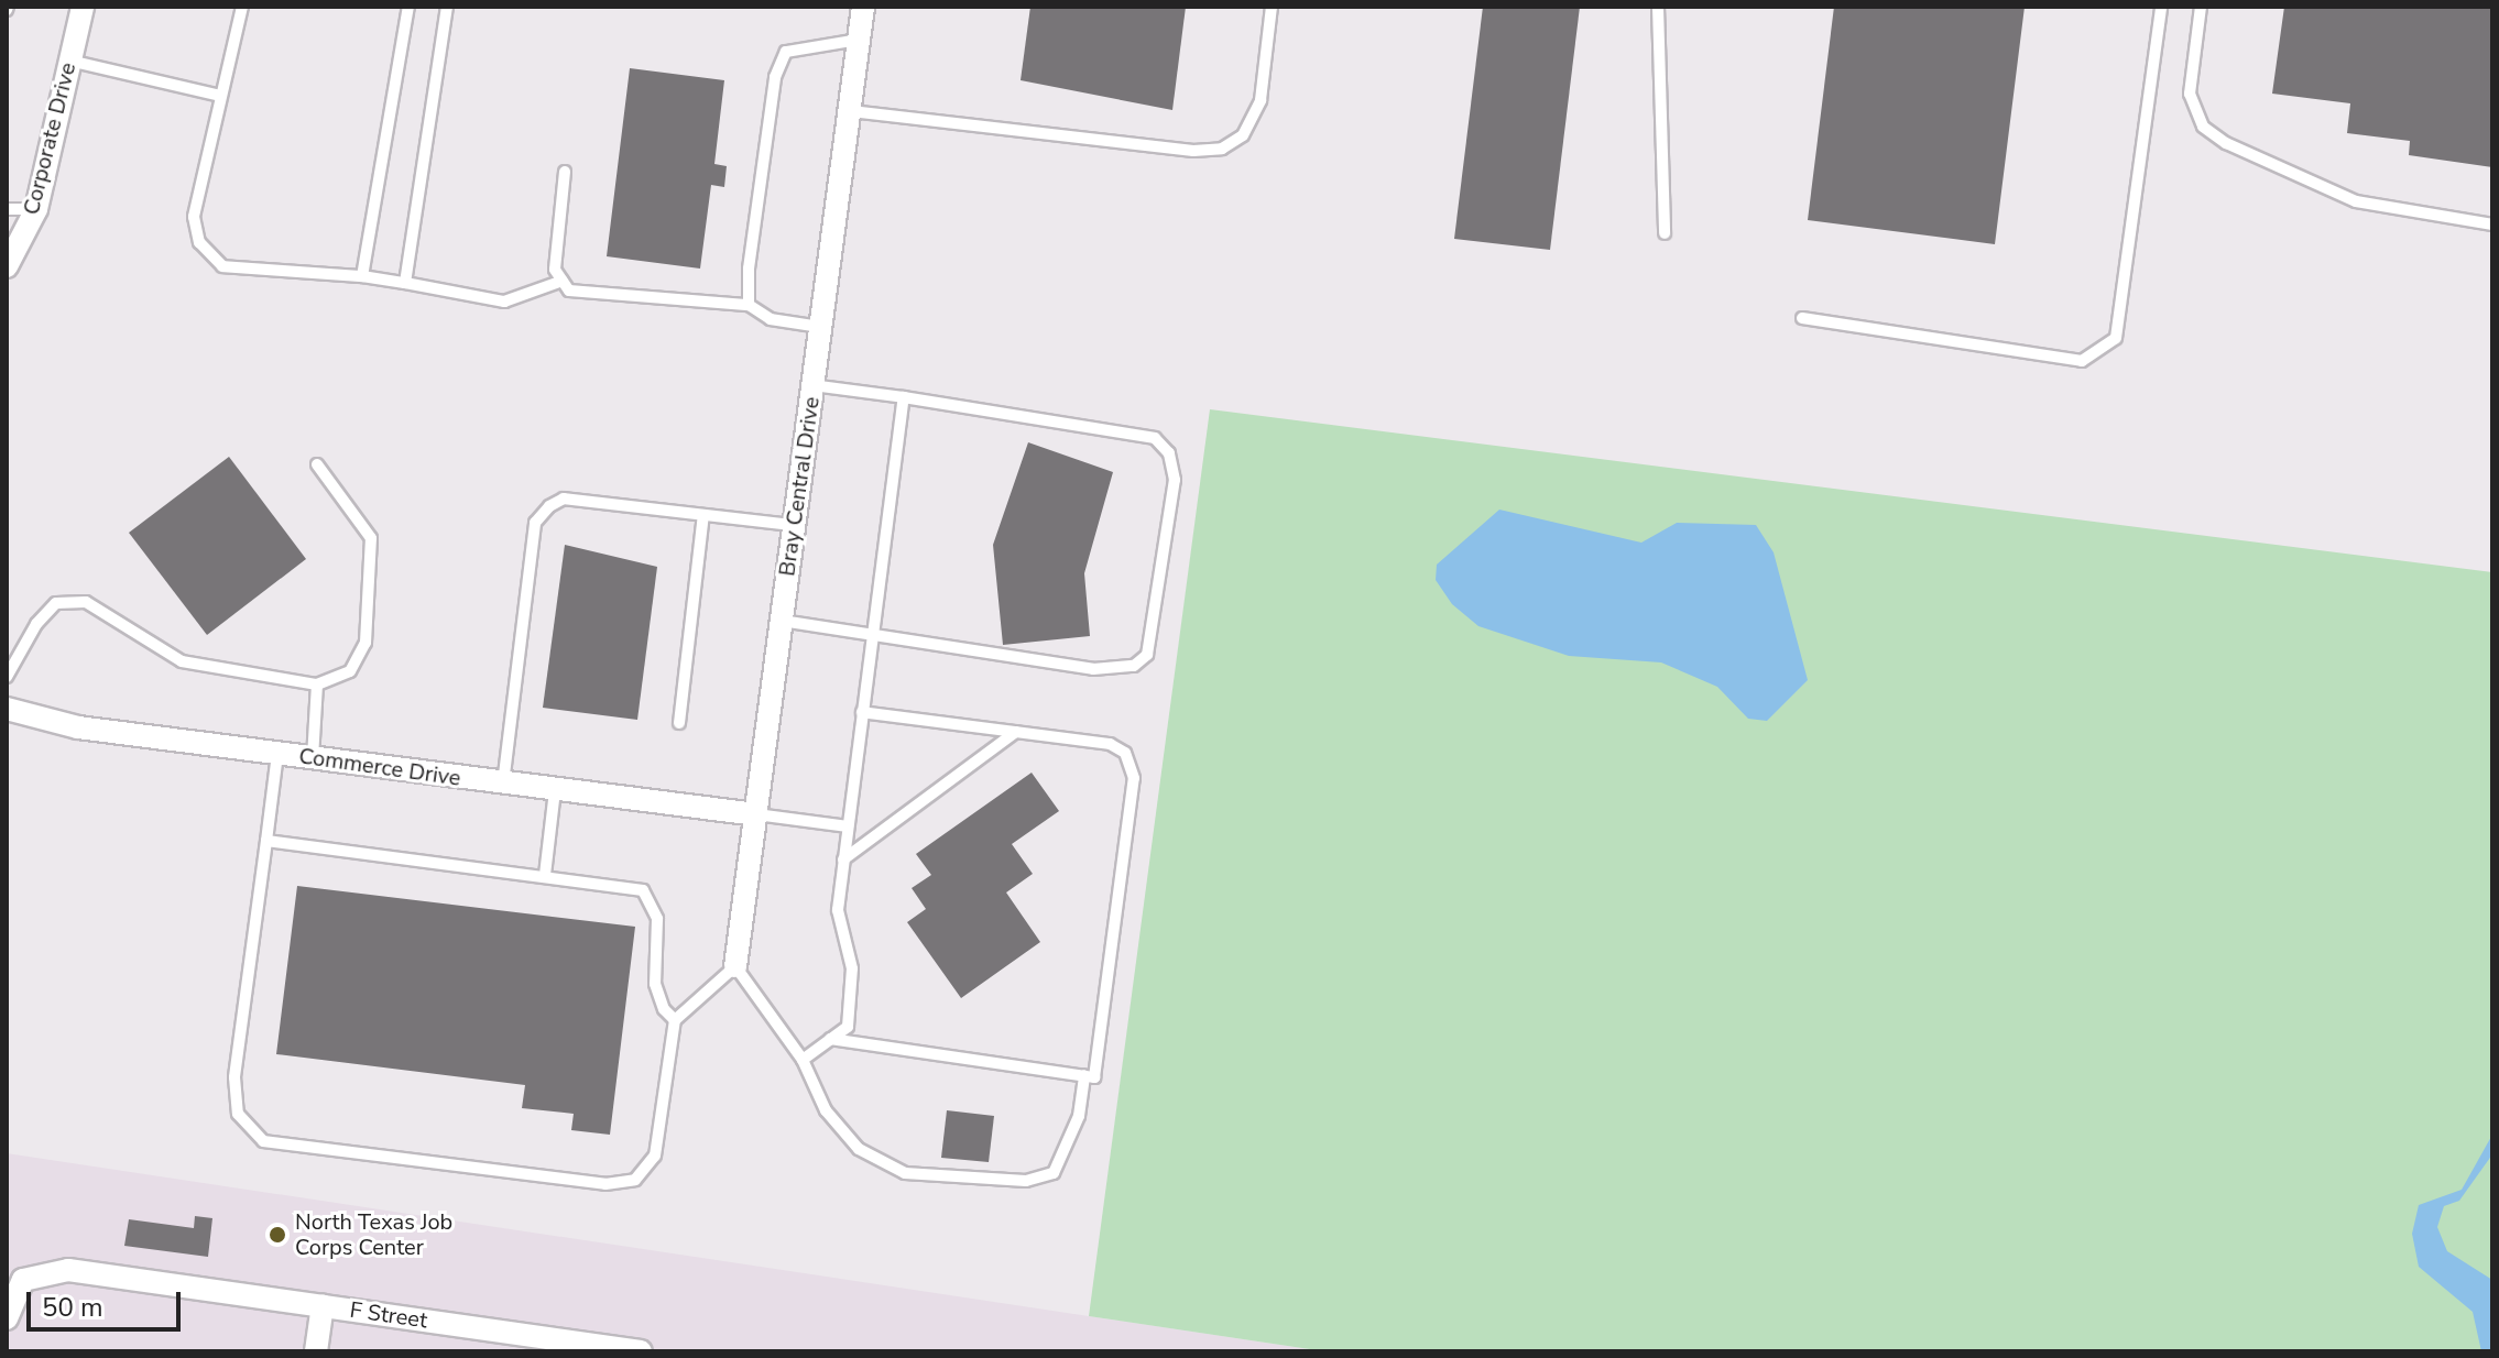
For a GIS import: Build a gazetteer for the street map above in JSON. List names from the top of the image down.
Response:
{
  "streets": {
    "street": [
      "Corporate Drive",
      "Bray Central Drive",
      "Commerce Drive",
      "F Street"
    ]
  },
  "crossings": [
    ["Bray Central Drive", "Commerce Drive"]
  ],
  "places": ["North Texas Job Corps Center"],
  "scale_bar": "50 m"
}
